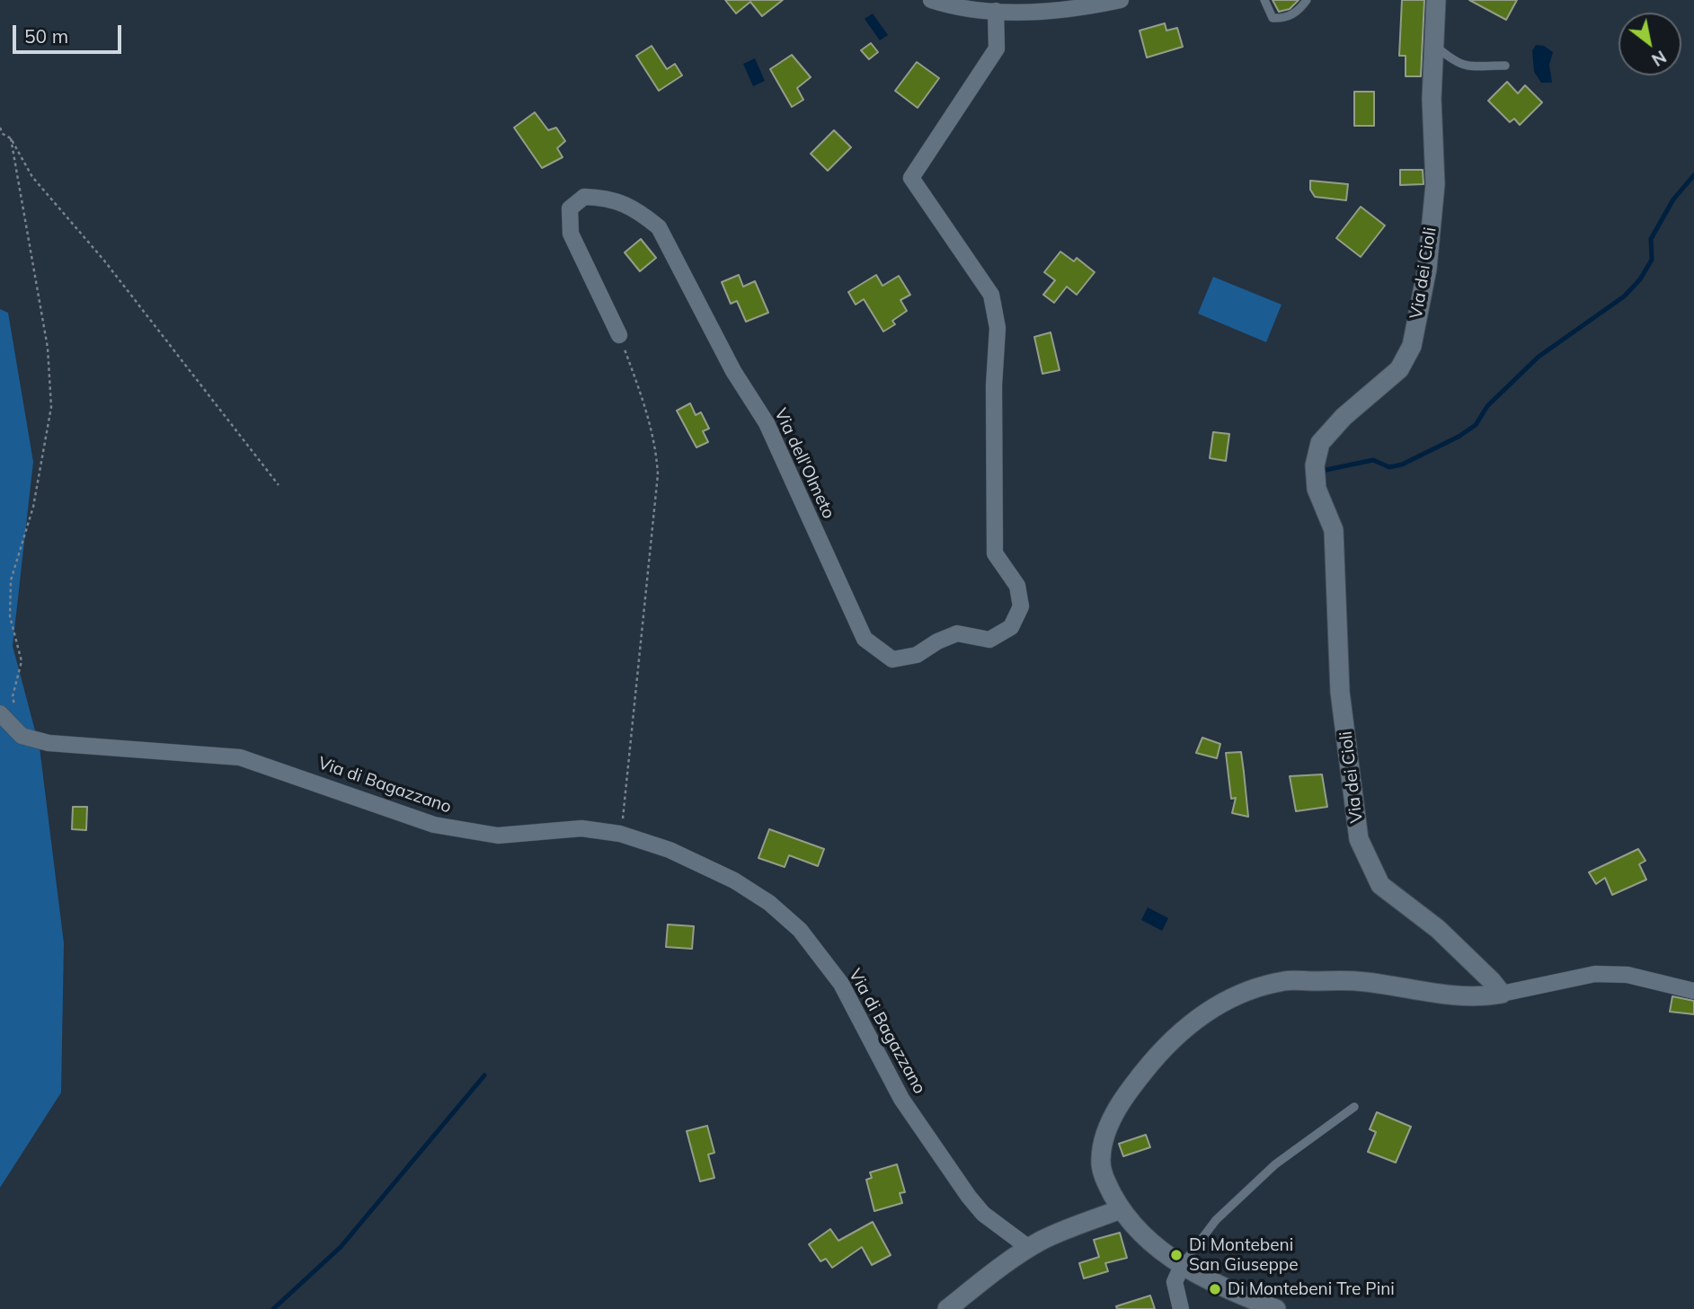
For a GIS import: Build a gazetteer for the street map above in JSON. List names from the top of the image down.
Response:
{
  "streets": {
    "street": ["Via dei Cioli", "Via dell'Olmeto", "Via di Bagazzano"]
  },
  "places": ["Di Montebeni San Giuseppe", "Di Montebeni Tre Pini"],
  "scale_bar": "50 m",
  "north": "bottom right"
}
